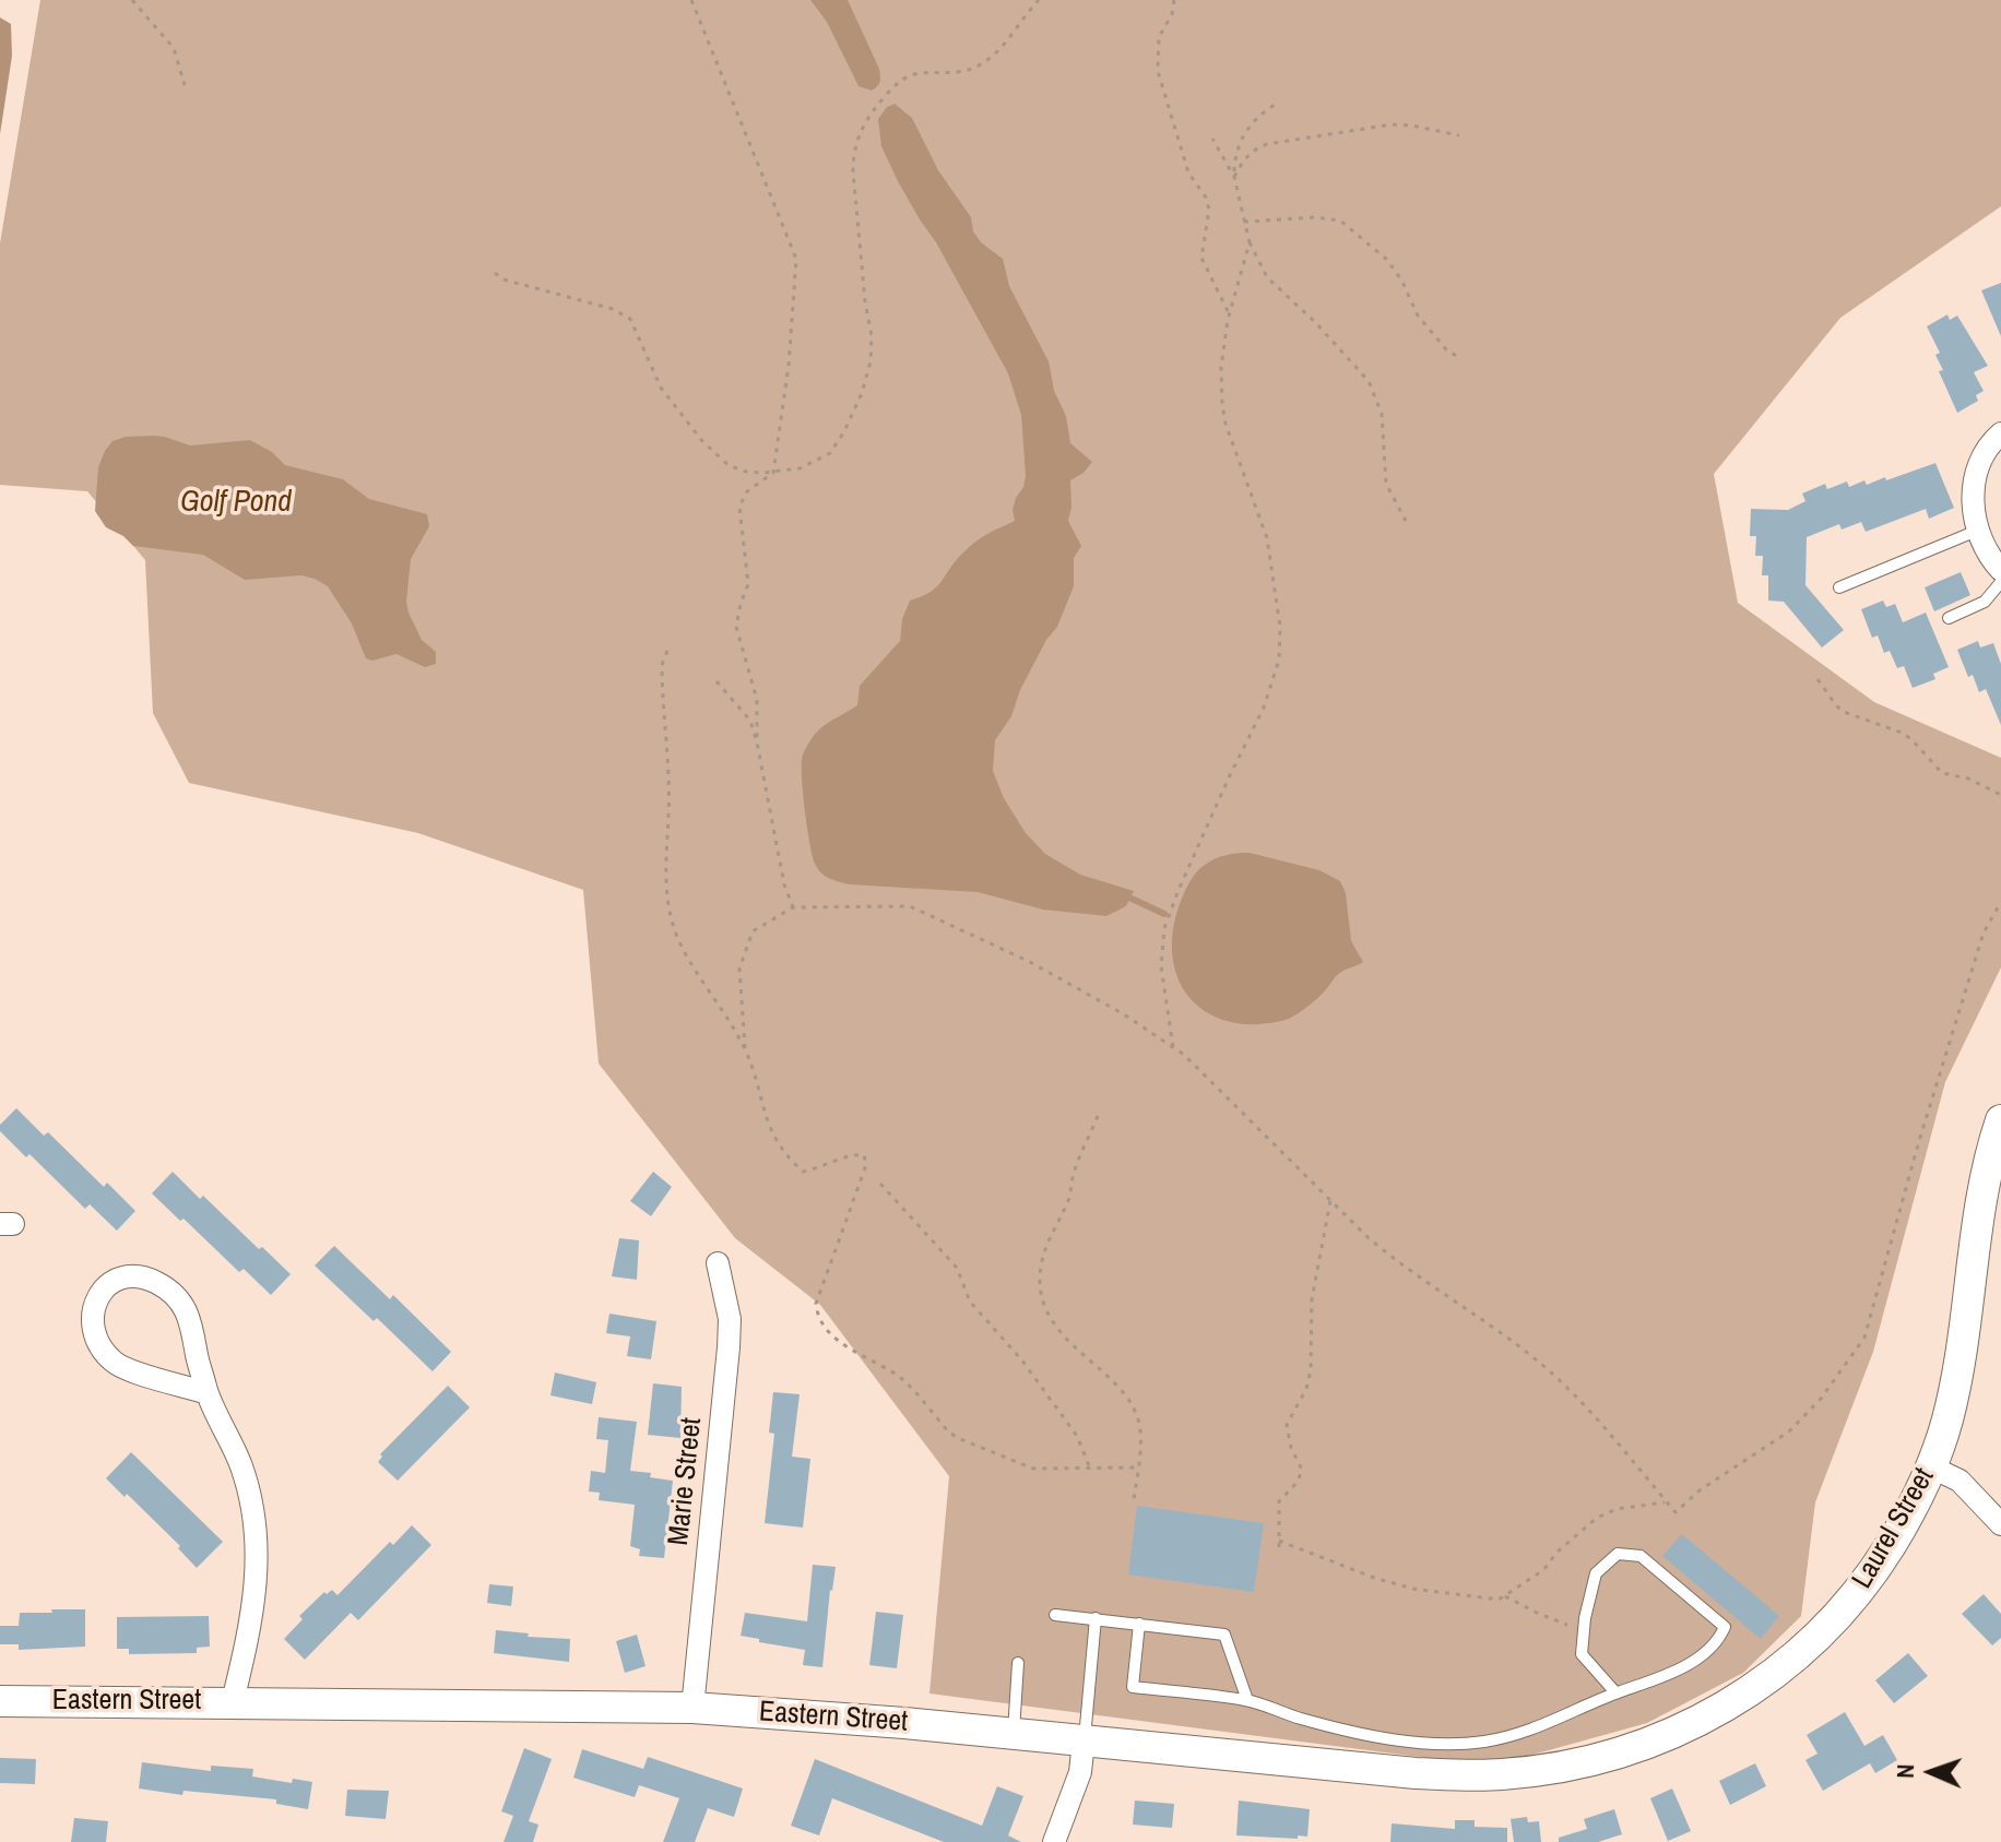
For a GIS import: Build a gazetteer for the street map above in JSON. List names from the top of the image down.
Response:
{
  "streets": {
    "street": ["Marie Street", "Laurel Street", "Eastern Street"]
  },
  "crossings": [
    ["Marie Street", "Eastern Street"],
    ["Laurel Street", "Eastern Street"]
  ],
  "water": ["Golf Pond"],
  "north": "left"
}
